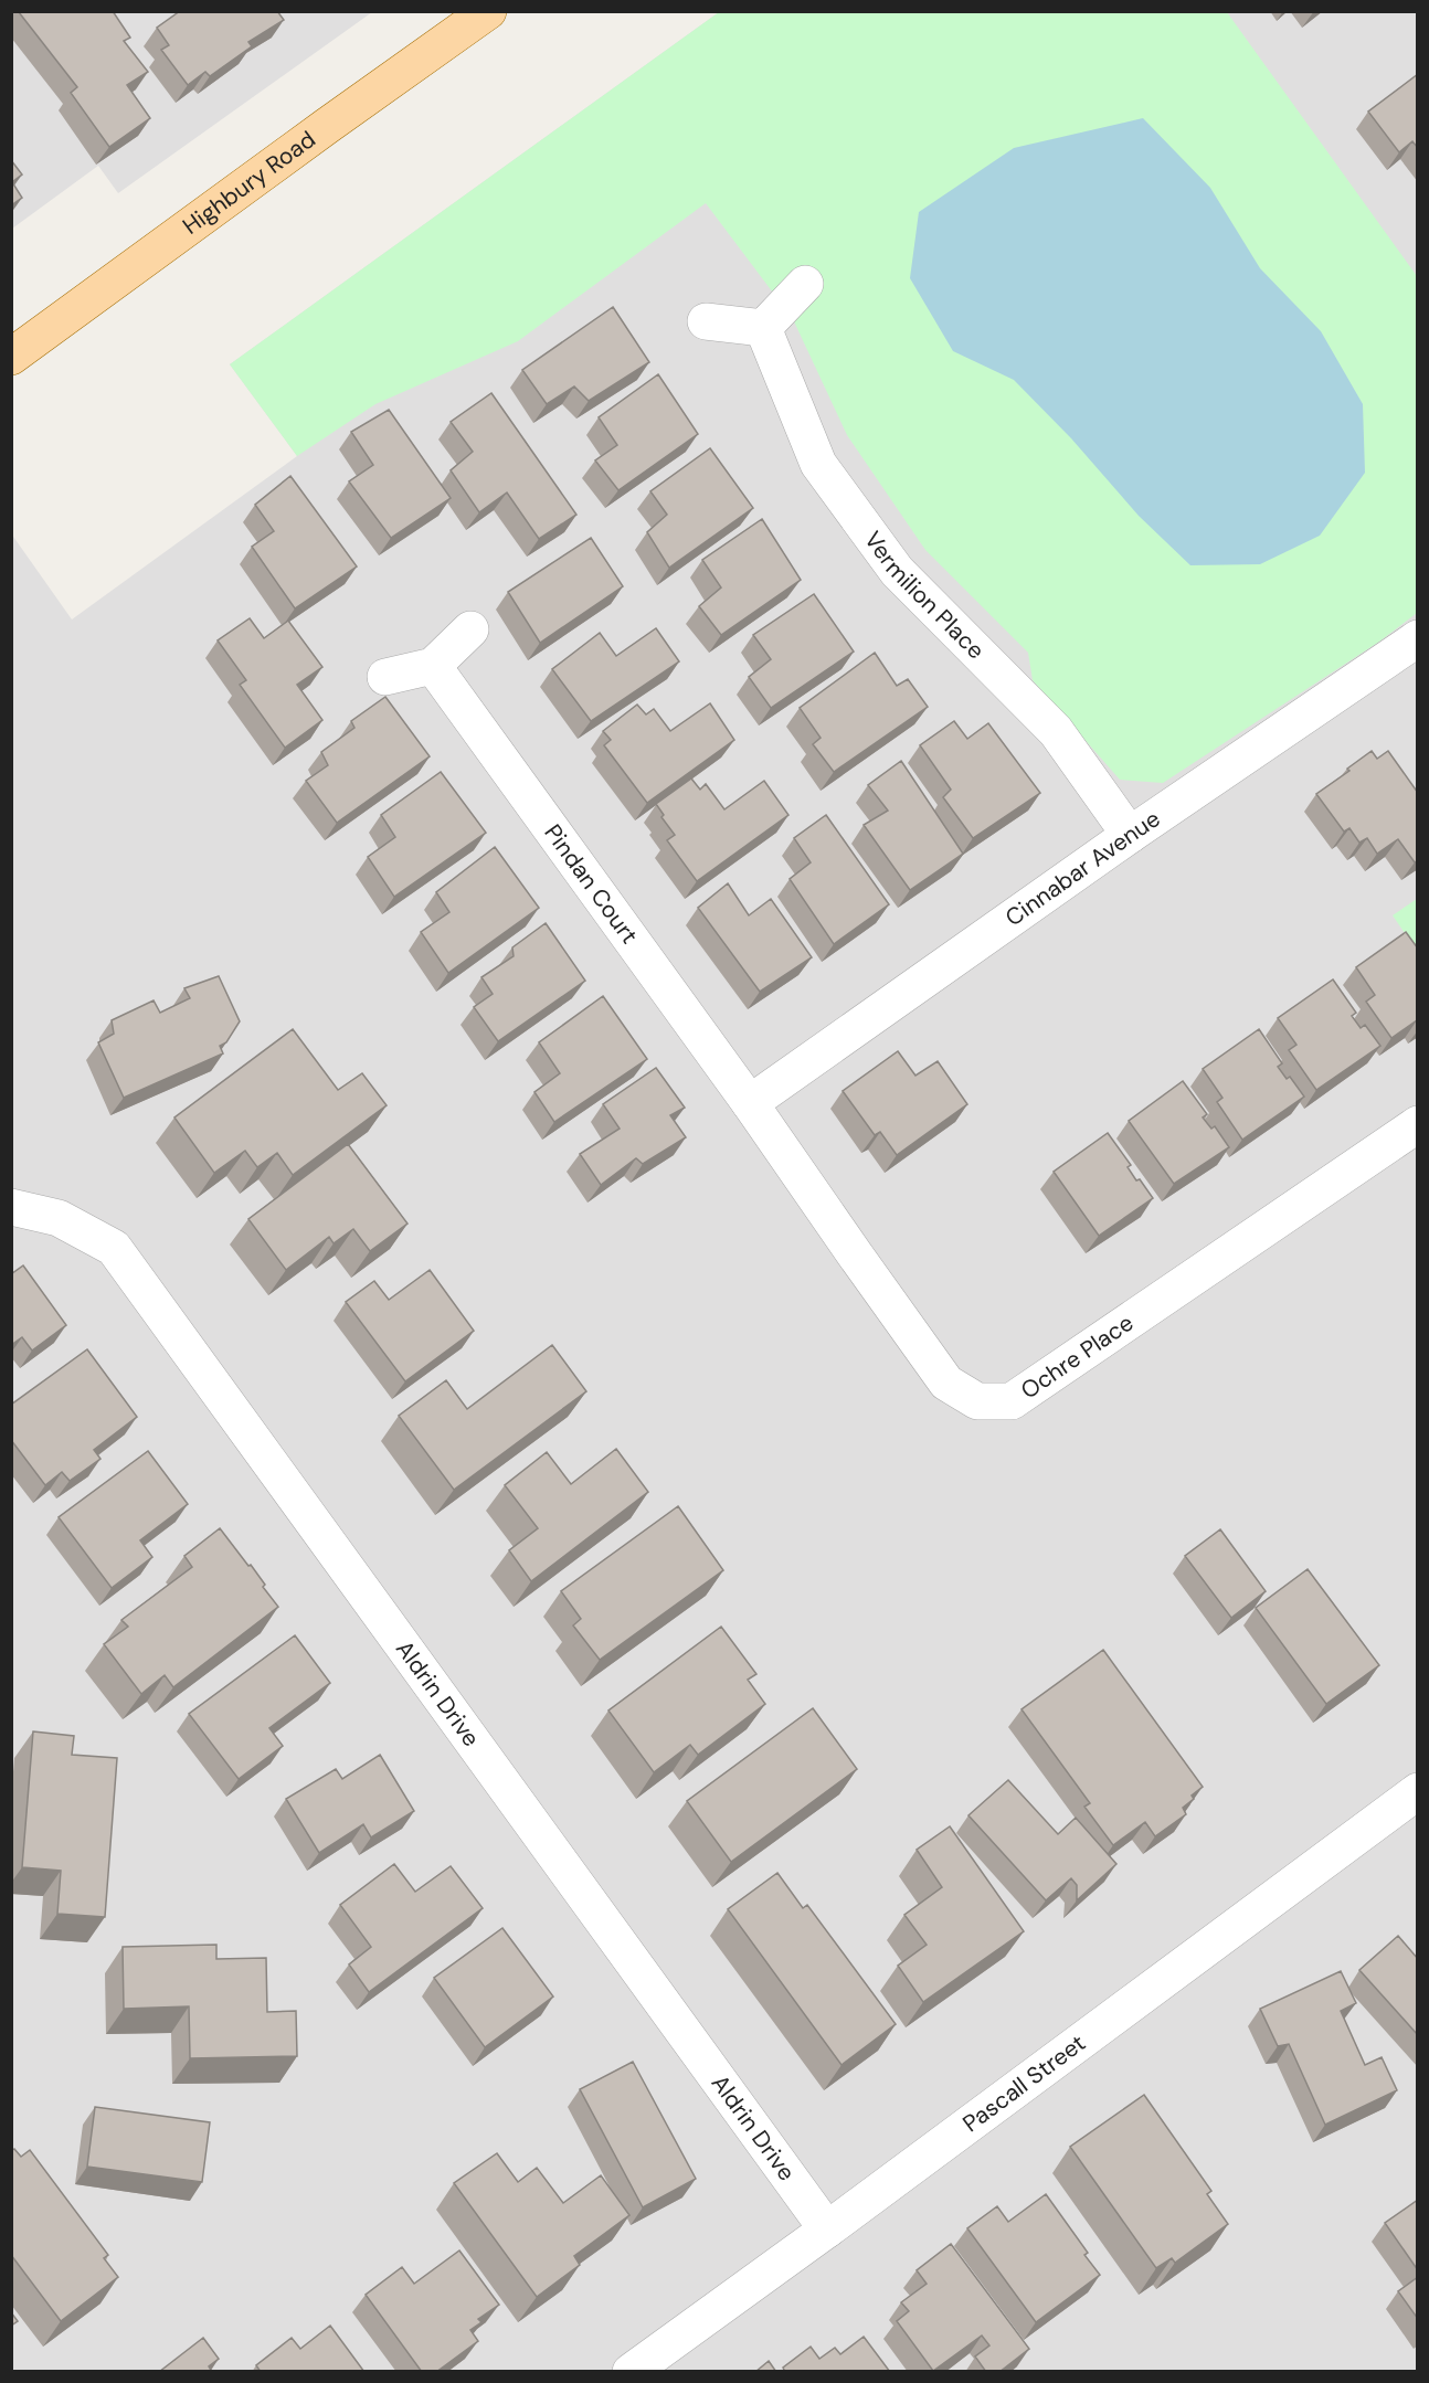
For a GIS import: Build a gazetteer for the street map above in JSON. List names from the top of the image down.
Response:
{
  "streets": {
    "main road": ["Highbury Road"],
    "street": [
      "Vermilion Place",
      "Cinnabar Avenue",
      "Pindan Court",
      "Ochre Place",
      "Aldrin Drive",
      "Pascall Street"
    ]
  },
  "crossings": [
    ["Vermilion Place", "Cinnabar Avenue"],
    ["Cinnabar Avenue", "Pindan Court"],
    ["Cinnabar Avenue", "Ochre Place"],
    ["Pindan Court", "Ochre Place"],
    ["Aldrin Drive", "Pascall Street"]
  ]
}
